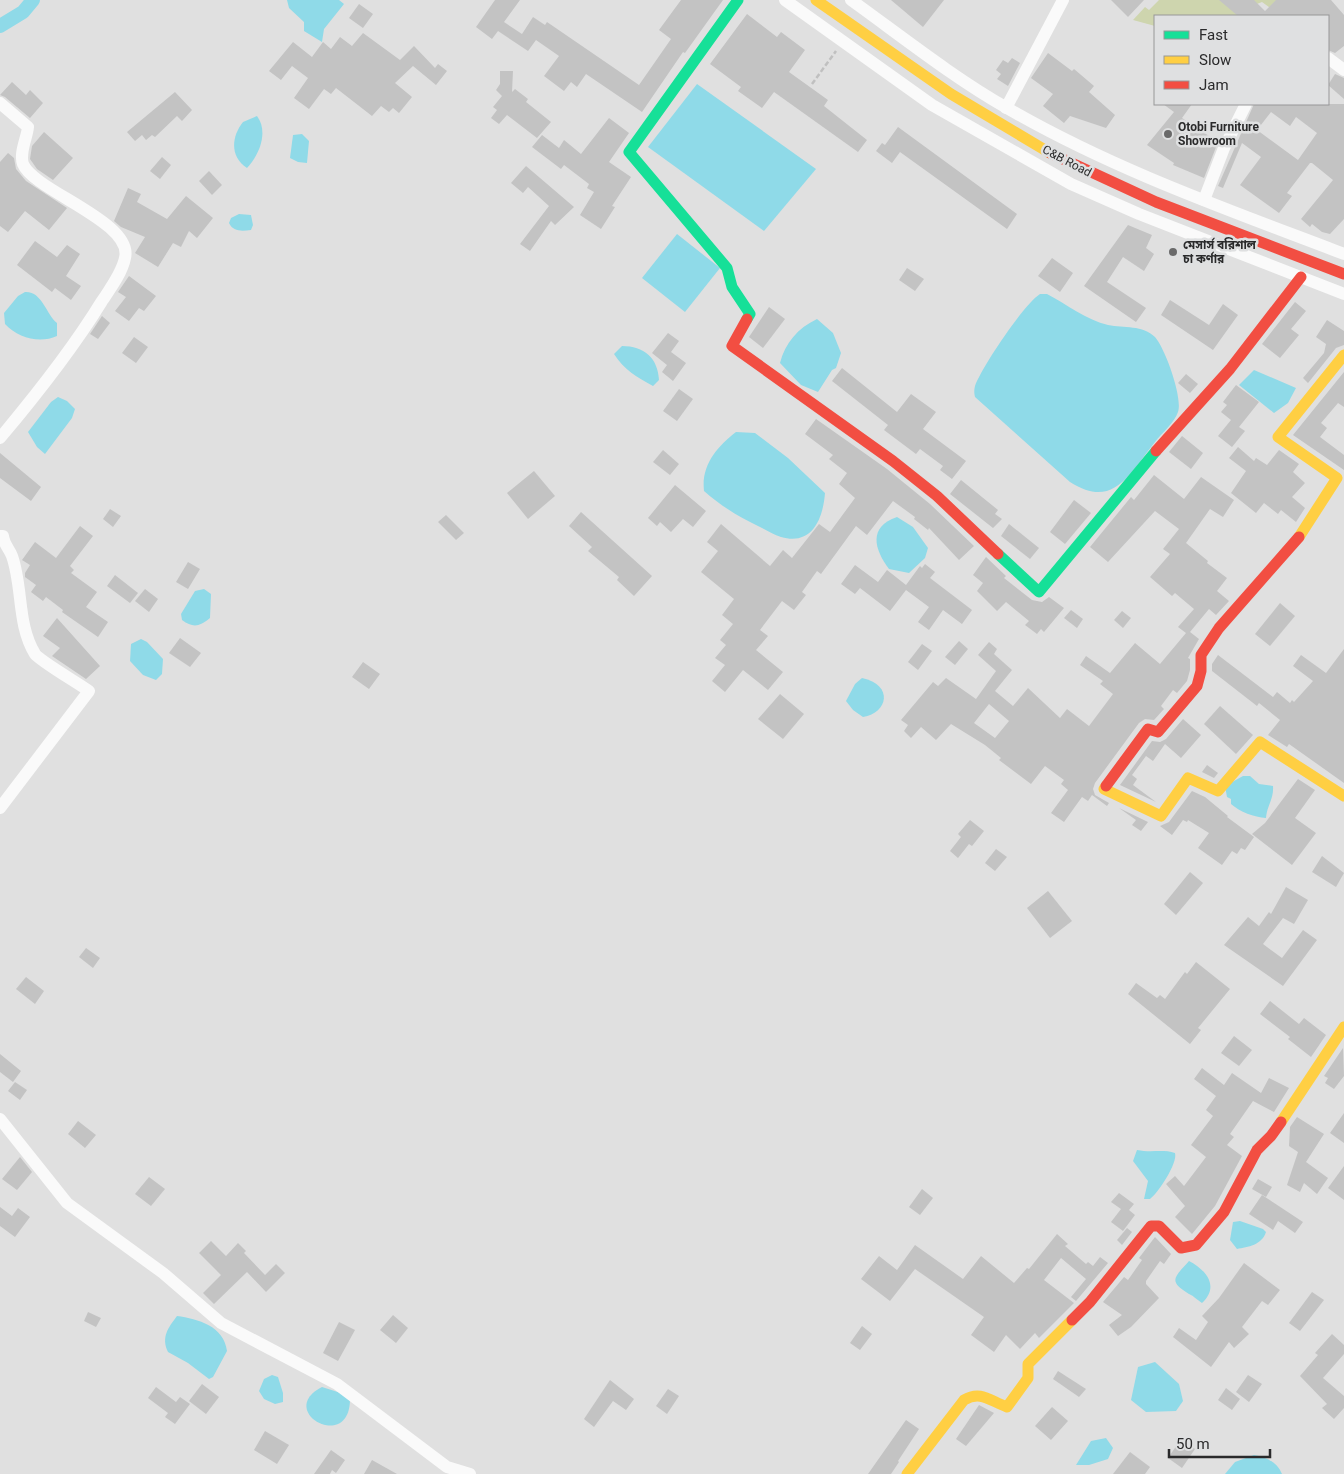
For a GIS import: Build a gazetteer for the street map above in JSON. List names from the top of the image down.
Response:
{
  "streets": {
    "main road": ["C&B Road"]
  },
  "places": ["Otobi Furniture Showroom", "মেসার্স বরিশাল চা কর্ণার"],
  "legend": ["Fast", "Slow", "Jam"],
  "scale_bar": "50 m"
}
